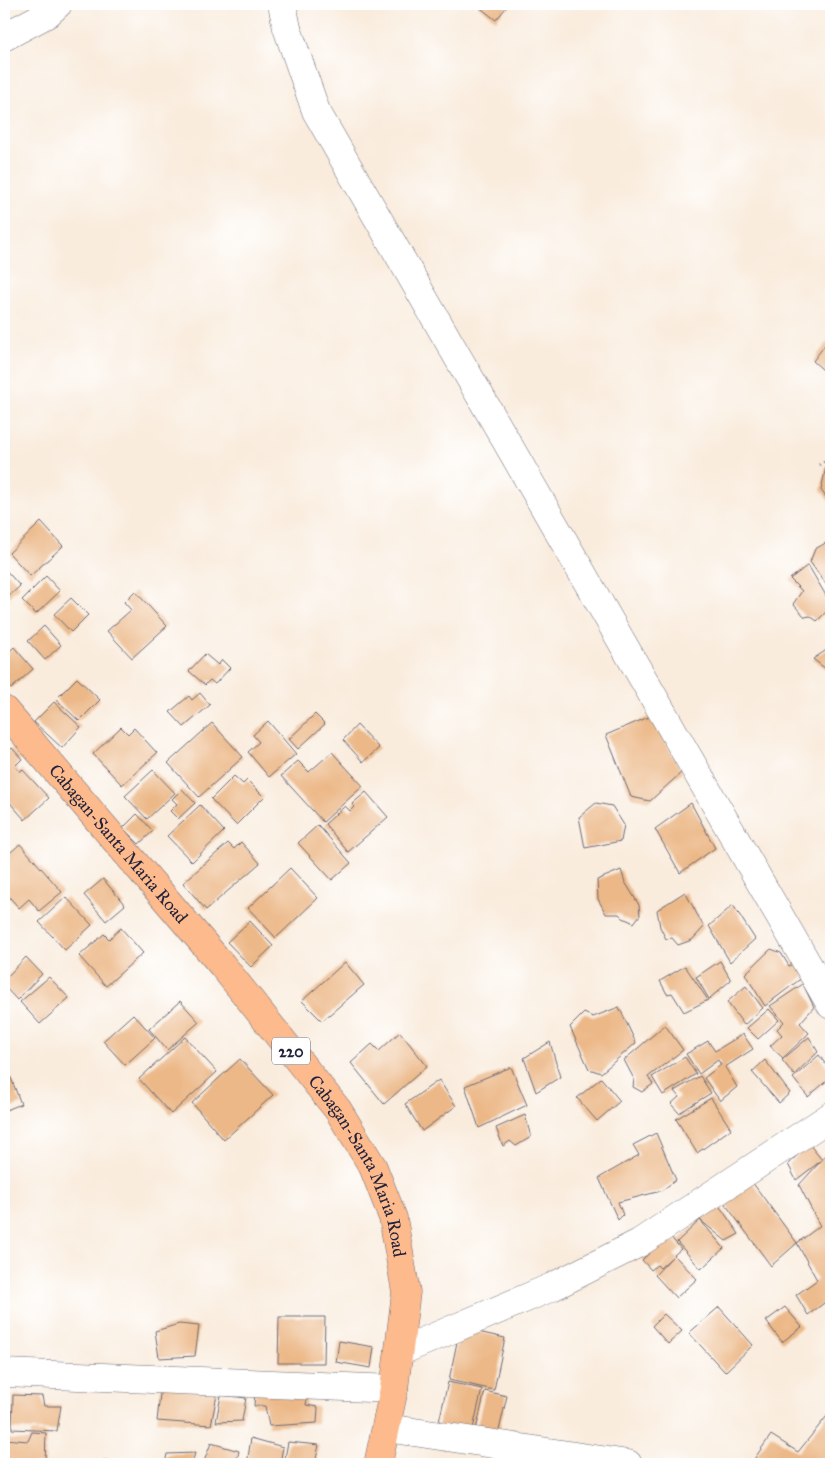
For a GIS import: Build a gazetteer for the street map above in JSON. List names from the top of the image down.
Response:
{
  "streets": {
    "main road": ["Cabagan-Santa Maria Road", "220"]
  }
}
